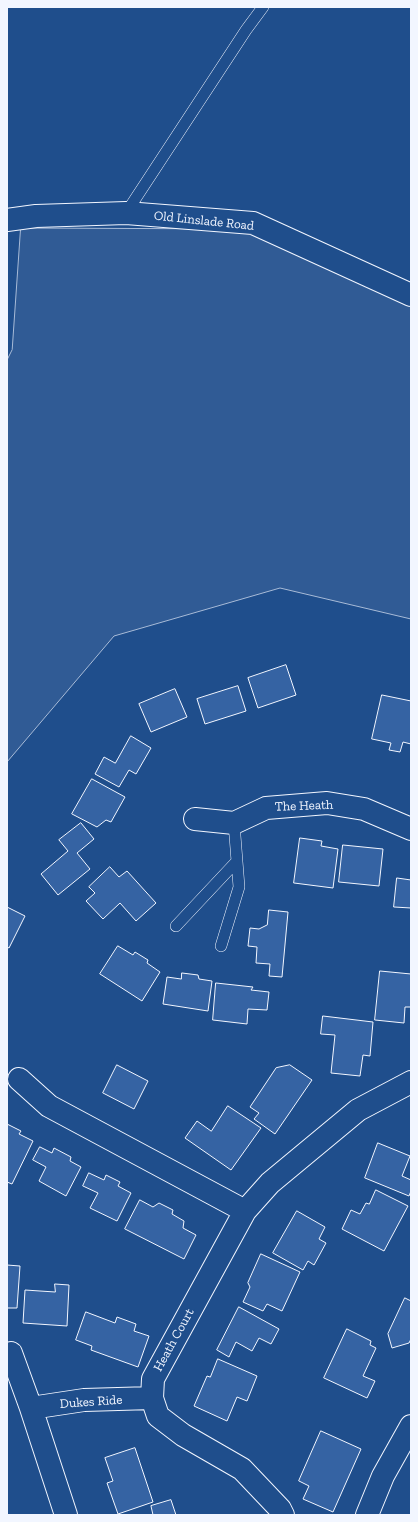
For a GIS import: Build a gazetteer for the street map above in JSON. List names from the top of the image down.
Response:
{
  "streets": {
    "street": [
      "Old Linslade Road",
      "The Heath",
      "Heath Court",
      "Dukes Ride"
    ]
  },
  "crossings": [
    ["Heath Court", "Dukes Ride"]
  ]
}
